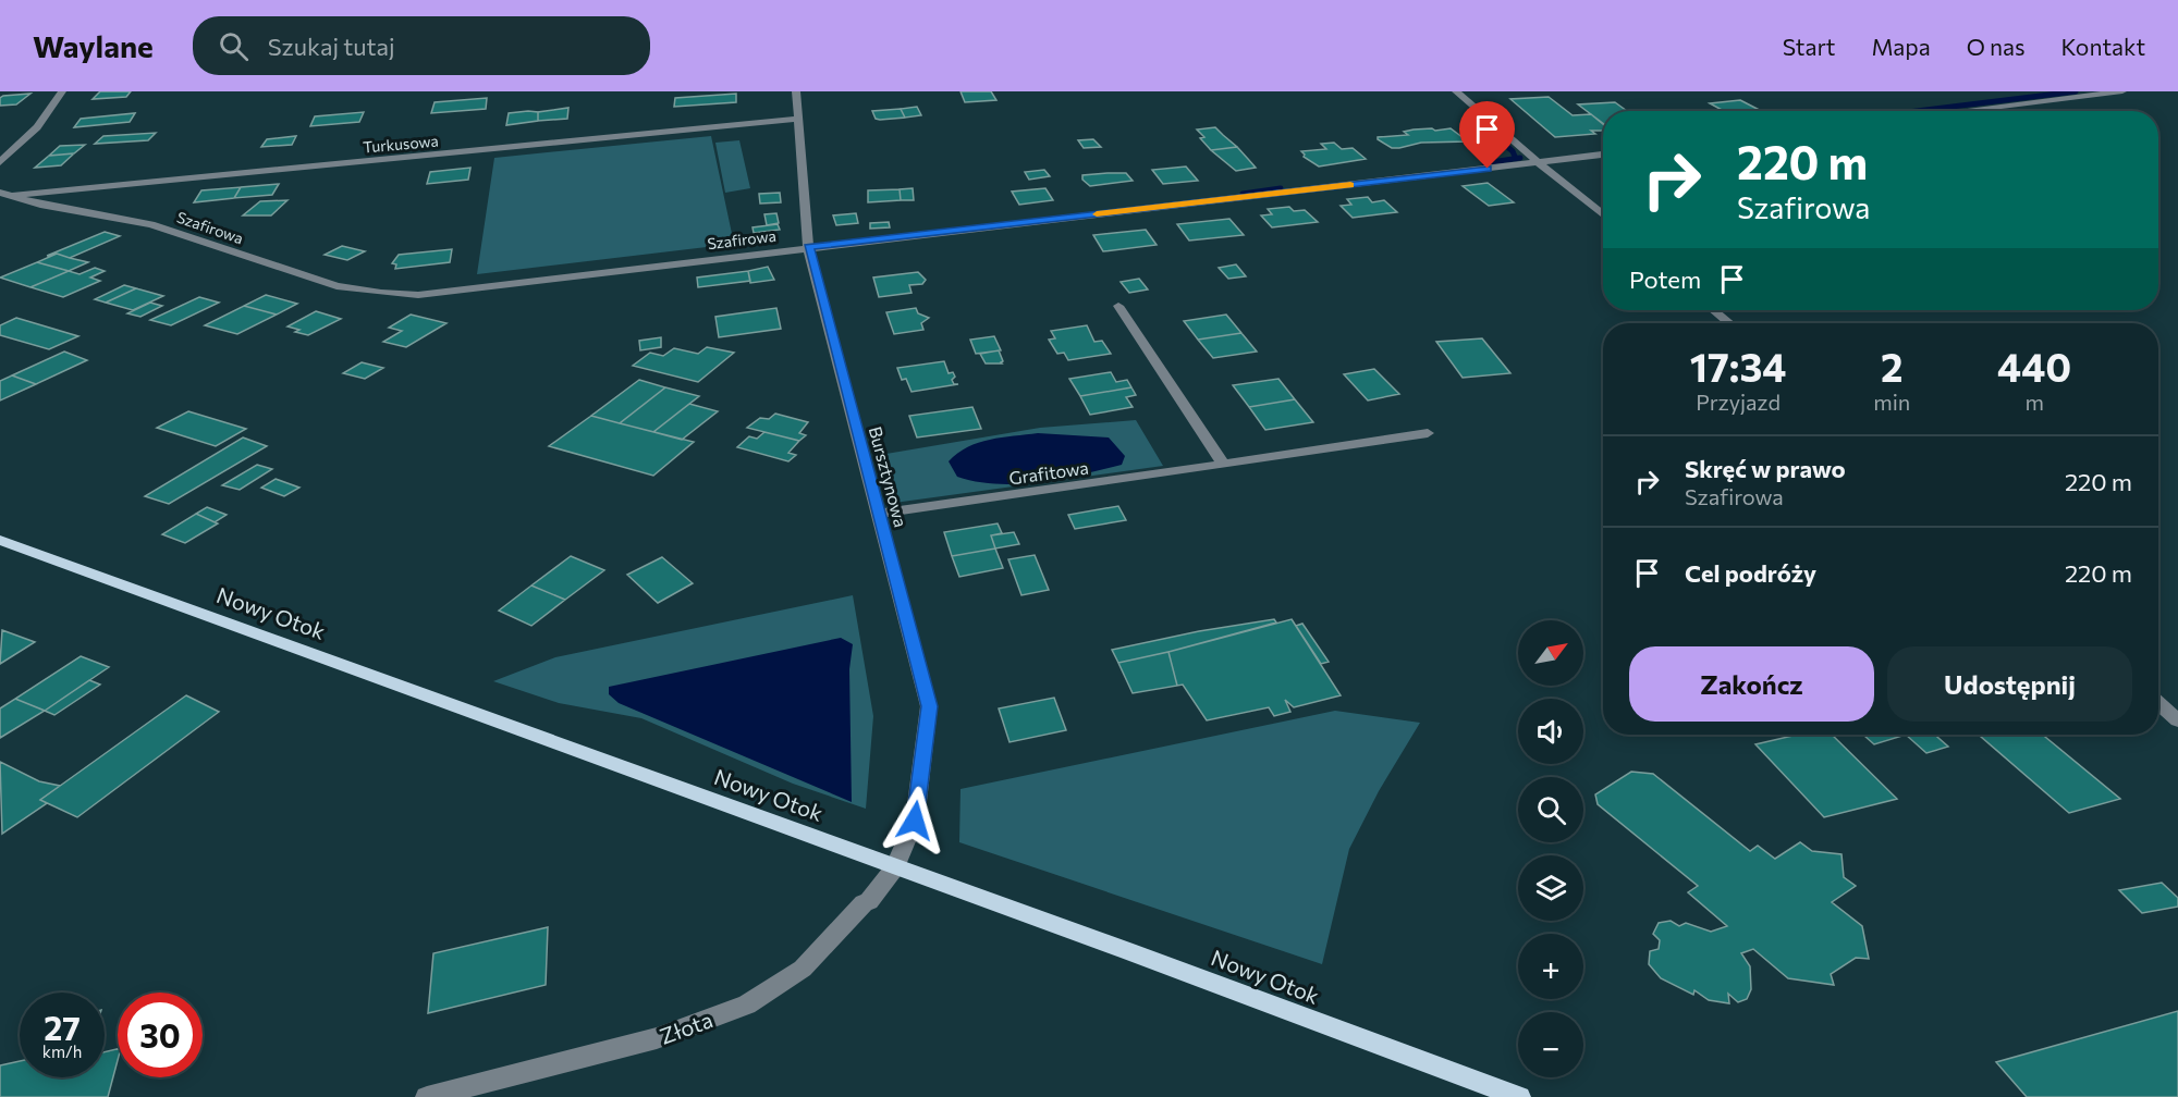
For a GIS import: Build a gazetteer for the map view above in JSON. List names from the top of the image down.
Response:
{
  "streets": {
    "main road": ["Nowy Otok"],
    "street": [
      "Turkusowa",
      "Szafirowa",
      "Grafitowa",
      "Bursztynowa",
      "Złota"
    ]
  },
  "crossings": [
    ["Turkusowa", "Szafirowa"],
    ["Turkusowa", "Bursztynowa"],
    ["Szafirowa", "Bursztynowa"],
    ["Grafitowa", "Bursztynowa"],
    ["Bursztynowa", "Nowy Otok"],
    ["Bursztynowa", "Złota"],
    ["Nowy Otok", "Złota"]
  ],
  "north": "top right",
  "page": {
    "header": "Waylane",
    "search": "Szukaj tutaj",
    "nav": [
      "Start",
      "Mapa",
      "O nas",
      "Kontakt"
    ],
    "turn": ["220 m", "Szafirowa"],
    "then": "Potem",
    "eta": [
      "17:34",
      "Przyjazd",
      "2",
      "min",
      "440",
      "m"
    ],
    "list": [
      {
        "name": "Skręć w prawo",
        "note": "Szafirowa",
        "value": "220 m"
      },
      {
        "name": "Cel podróży",
        "value": "220 m"
      }
    ],
    "map_buttons": ["+", "−"],
    "buttons": ["Zakończ", "Udostępnij"],
    "speed": "27 km/h",
    "limit": "30"
  }
}
